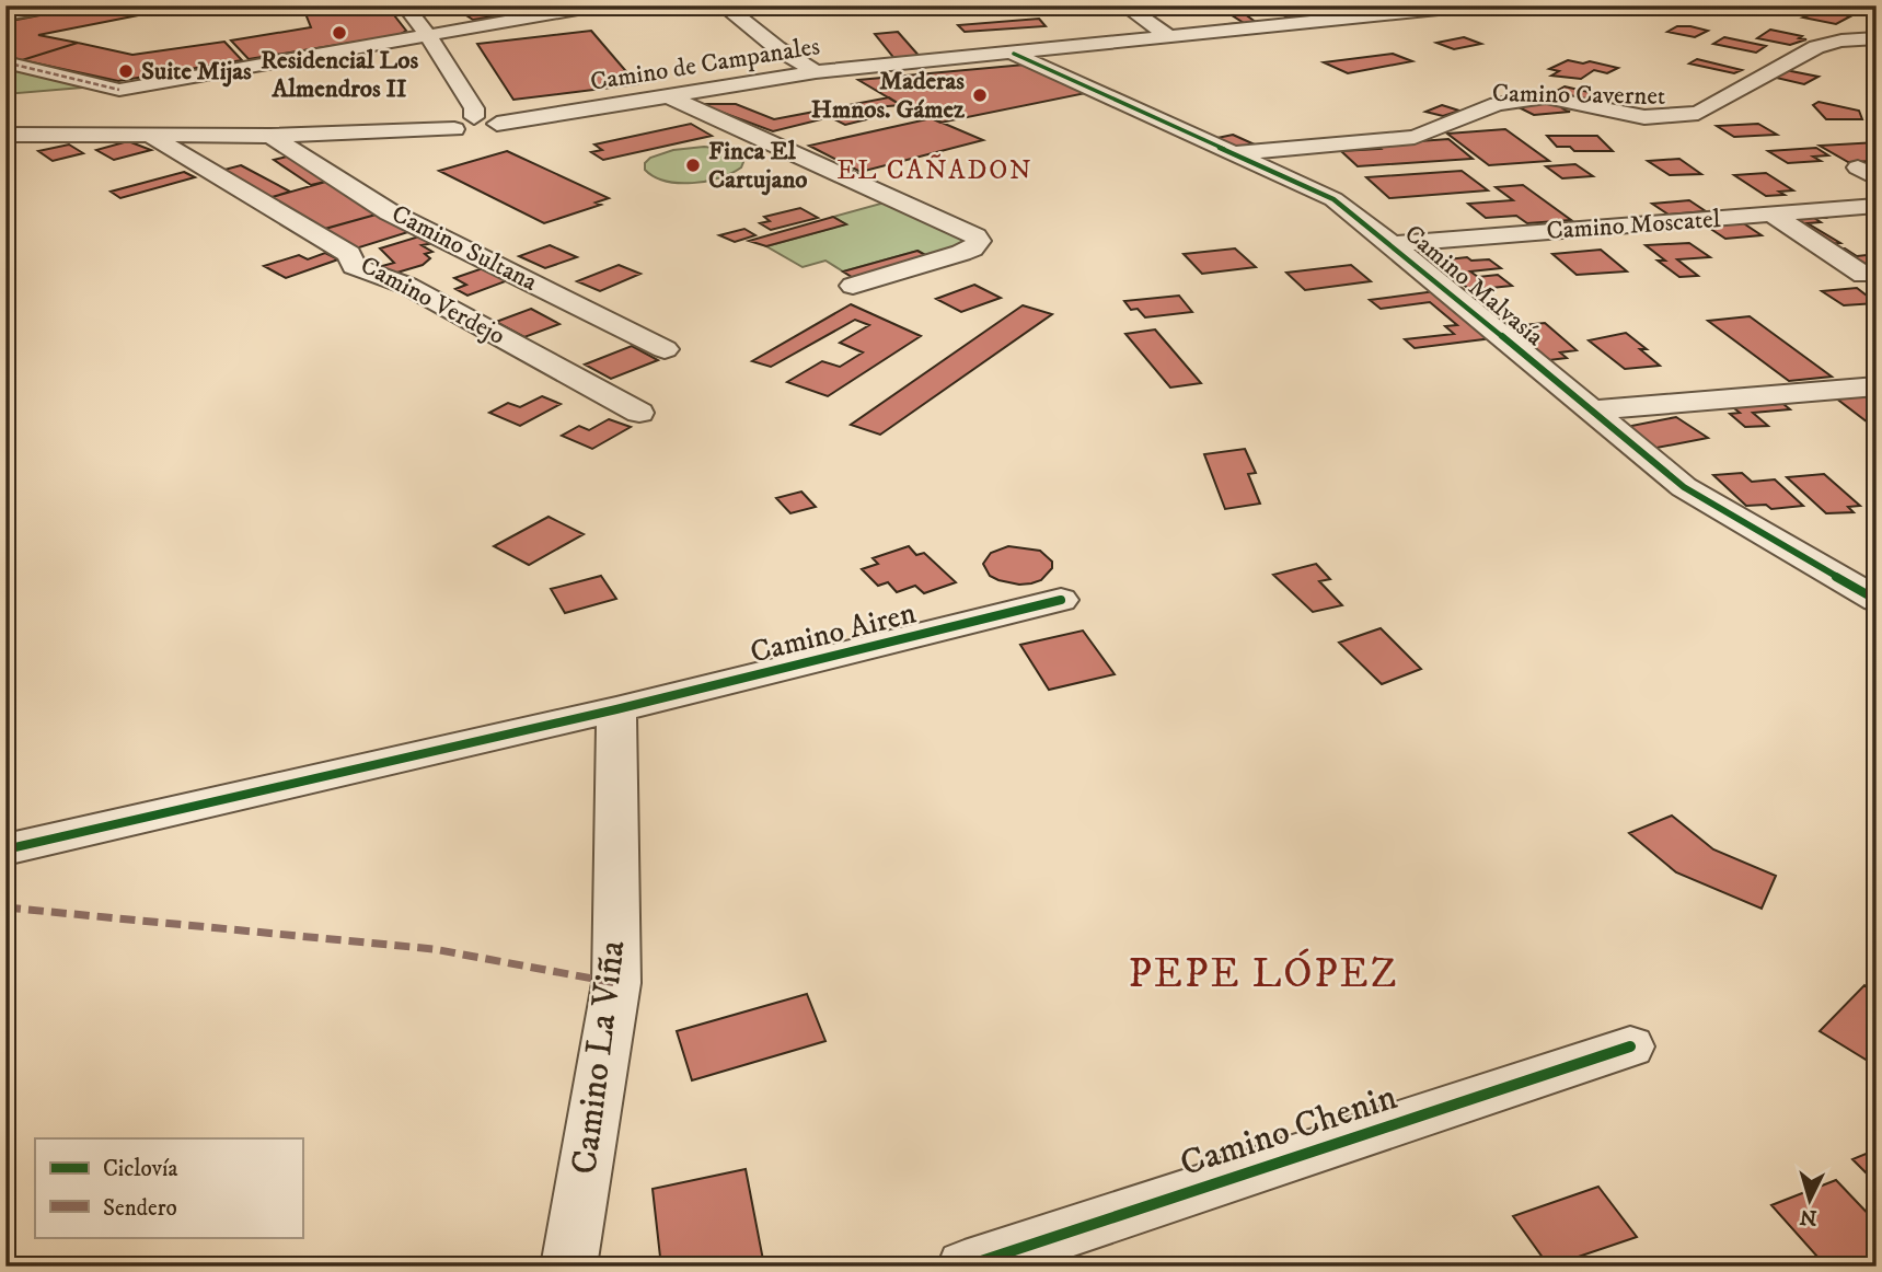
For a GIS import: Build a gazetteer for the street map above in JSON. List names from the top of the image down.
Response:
{
  "streets": {
    "street": [
      "Camino de Campanales",
      "Camino Cavernet",
      "Camino Moscatel",
      "Camino Sultana",
      "Camino Malvasía",
      "Camino Verdejo",
      "Camino Airen",
      "Camino La Viña",
      "Camino Chenin"
    ]
  },
  "crossings": [
    ["Camino de Campanales", "Camino Malvasía"],
    ["Camino Moscatel", "Camino Malvasía"],
    ["Camino Airen", "Camino La Viña"]
  ],
  "districts": ["EL CAÑADON", "PEPE LÓPEZ"],
  "places": [
    "Residencial Los Almendros II",
    "Suite Mijas",
    "Maderas Hmnos. Gámez",
    "Finca El Cartujano"
  ],
  "legend": ["Ciclovía", "Sendero"],
  "north": "bottom"
}
